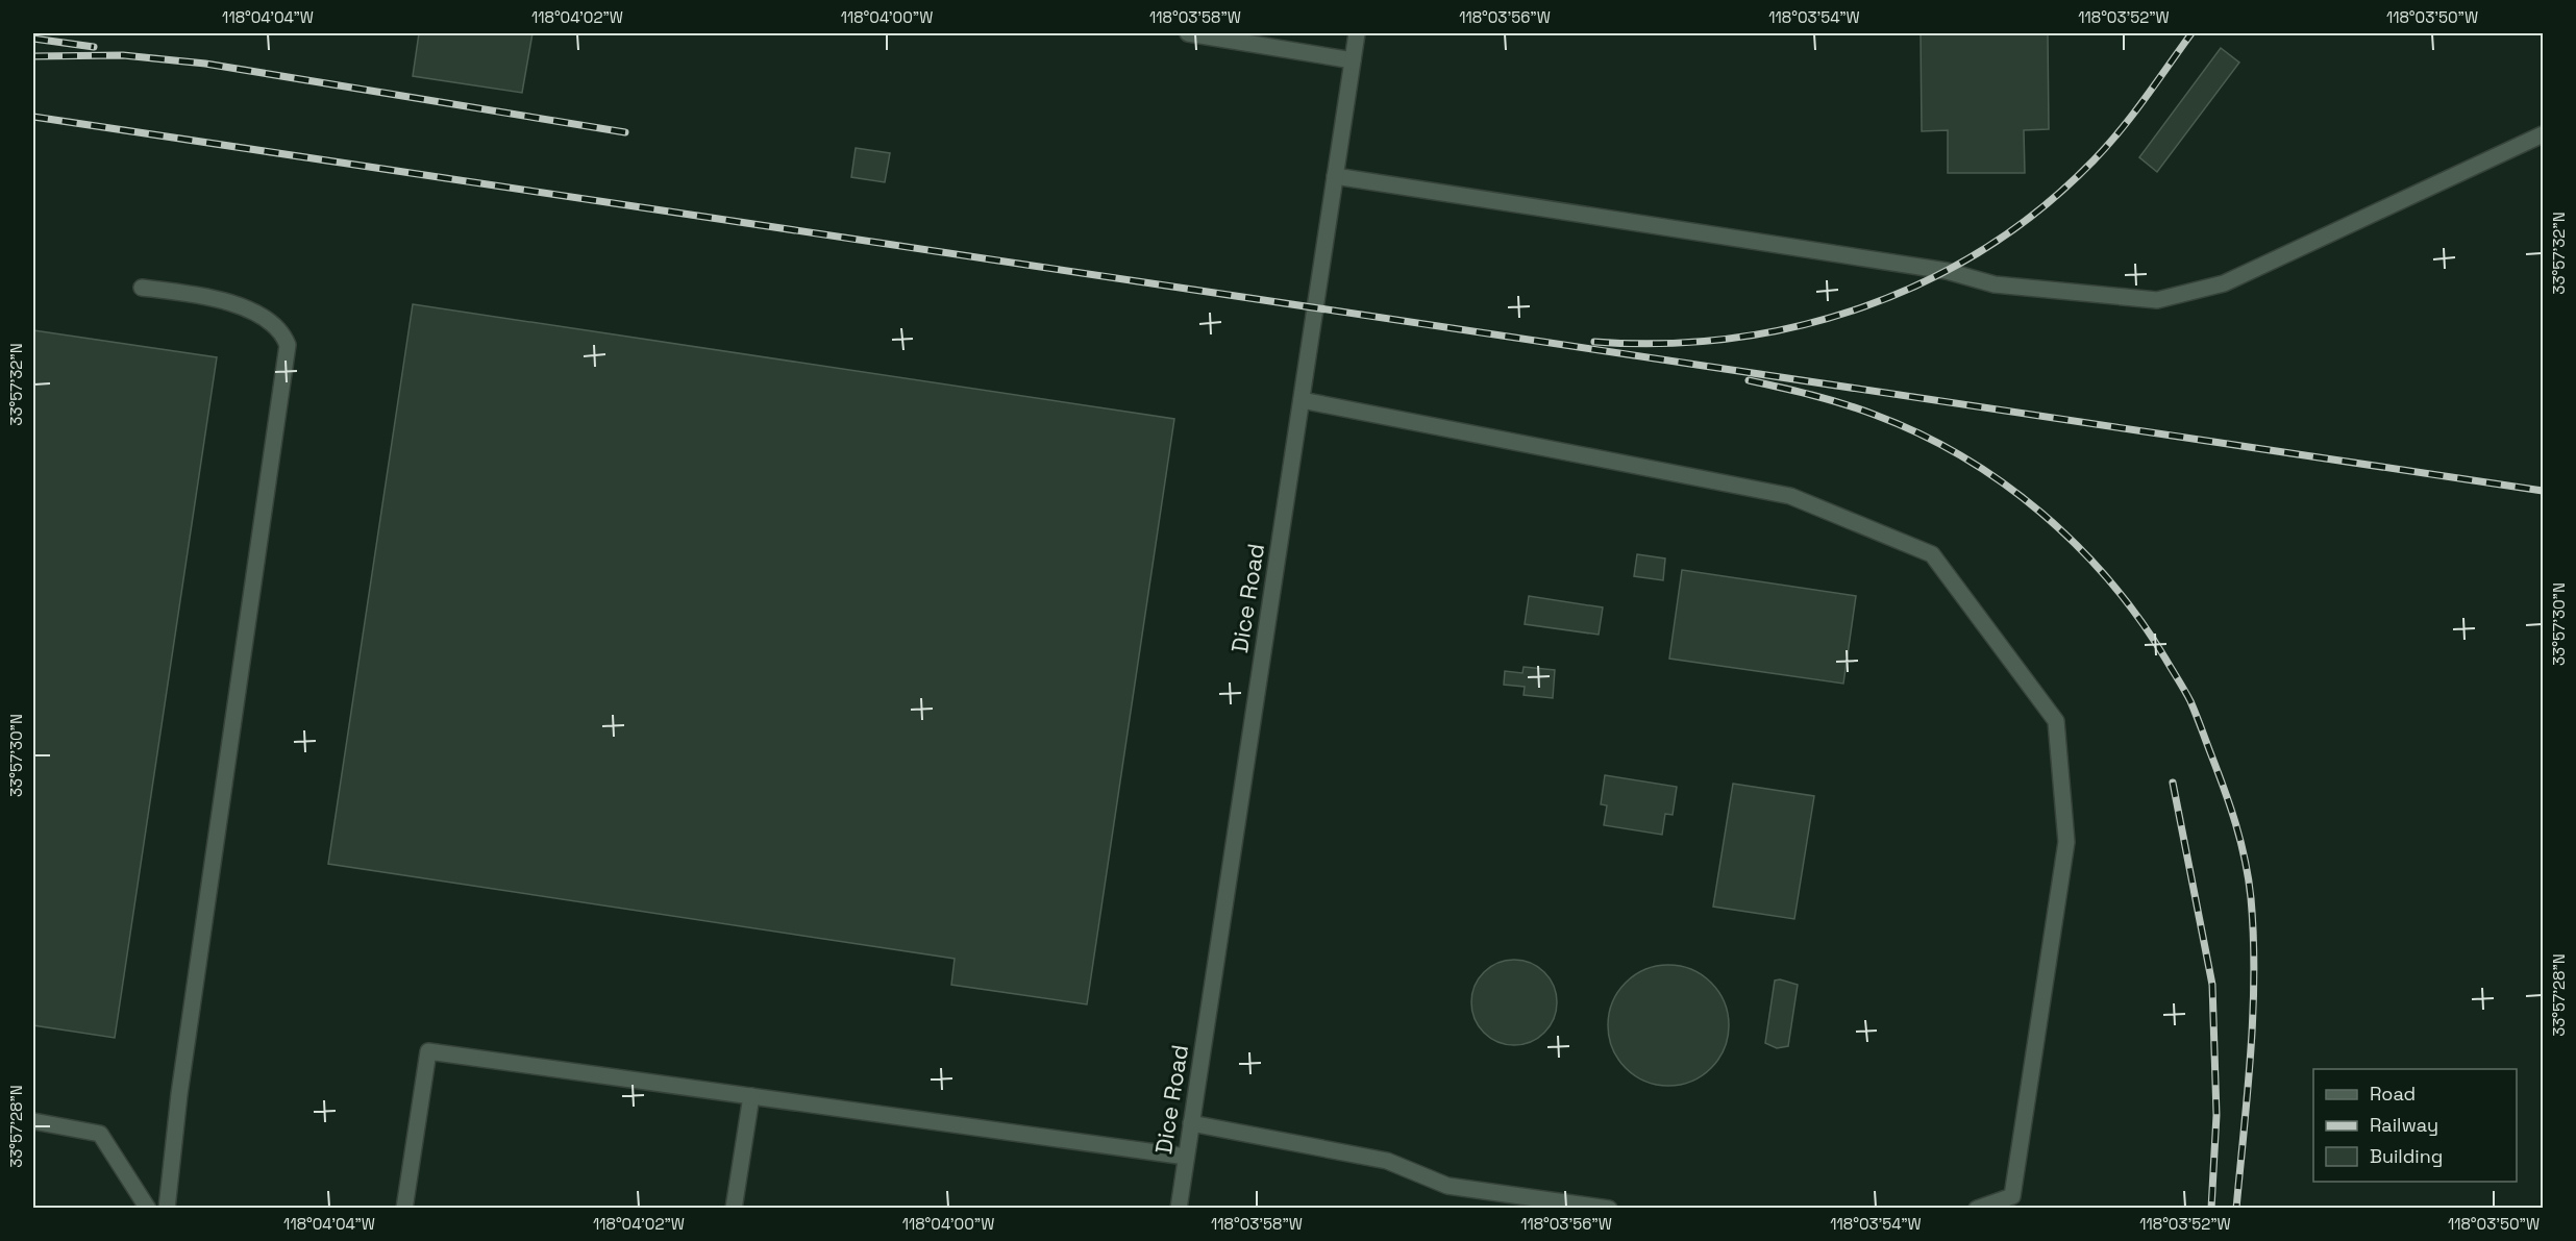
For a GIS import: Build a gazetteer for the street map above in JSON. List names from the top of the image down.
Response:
{
  "streets": {
    "street": ["Dice Road"]
  },
  "legend": ["Road", "Railway", "Building"],
  "coordinates": [
    "118°04'04\"W",
    "118°04'02\"W",
    "118°04'00\"W",
    "118°03'58\"W",
    "118°03'56\"W",
    "118°03'54\"W",
    "118°03'52\"W",
    "118°03'50\"W",
    "33°57'32\"N",
    "33°57'30\"N",
    "33°57'28\"N"
  ]
}
